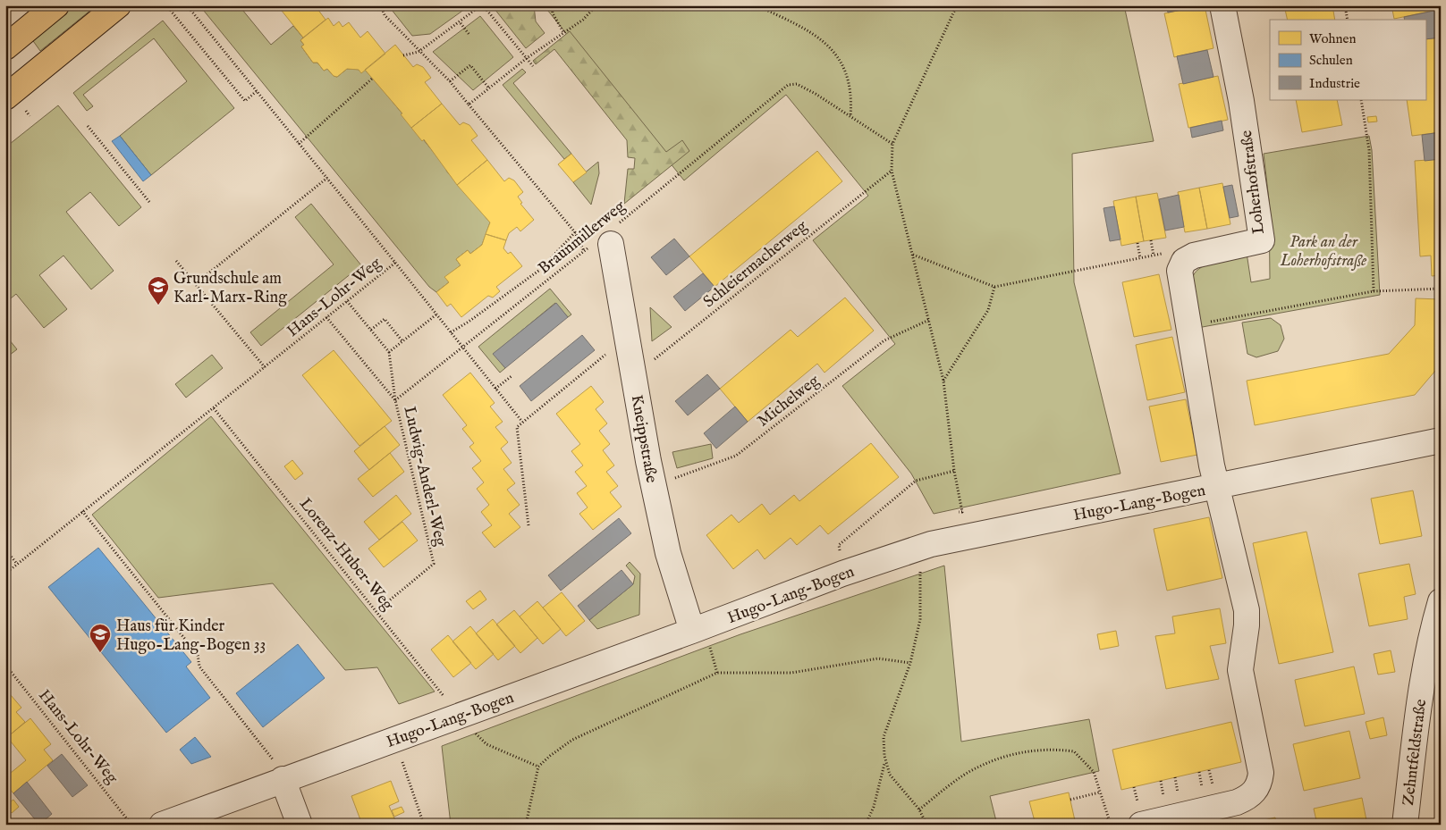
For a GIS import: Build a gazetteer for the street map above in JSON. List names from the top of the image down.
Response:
{
  "streets": {
    "street": [
      "Loherhofstraße",
      "Kneippstraße",
      "Hugo-Lang-Bogen",
      "Zehntfeldstraße"
    ],
    "path": [
      "Braunmillerweg",
      "Schleiermacherweg",
      "Hans-Lohr-Weg",
      "Michelweg",
      "Ludwig-Anderl-Weg",
      "Lorenz-Huber-Weg"
    ]
  },
  "crossings": [
    ["Braunmillerweg", "Kneippstraße"],
    ["Braunmillerweg", "Ludwig-Anderl-Weg"],
    ["Schleiermacherweg", "Kneippstraße"],
    ["Hans-Lohr-Weg", "Ludwig-Anderl-Weg"],
    ["Hans-Lohr-Weg", "Lorenz-Huber-Weg"],
    ["Michelweg", "Kneippstraße"],
    ["Kneippstraße", "Hugo-Lang-Bogen"],
    ["Ludwig-Anderl-Weg", "Lorenz-Huber-Weg"],
    ["Hugo-Lang-Bogen", "Lorenz-Huber-Weg"]
  ],
  "parks": ["Park an der Loherhofstraße"],
  "places": {
    "school or university": ["Grundschule am Karl-Marx-Ring", "Haus für Kinder Hugo-Lang-Bogen 33"]
  },
  "legend": ["Wohnen", "Schulen", "Industrie"]
}
